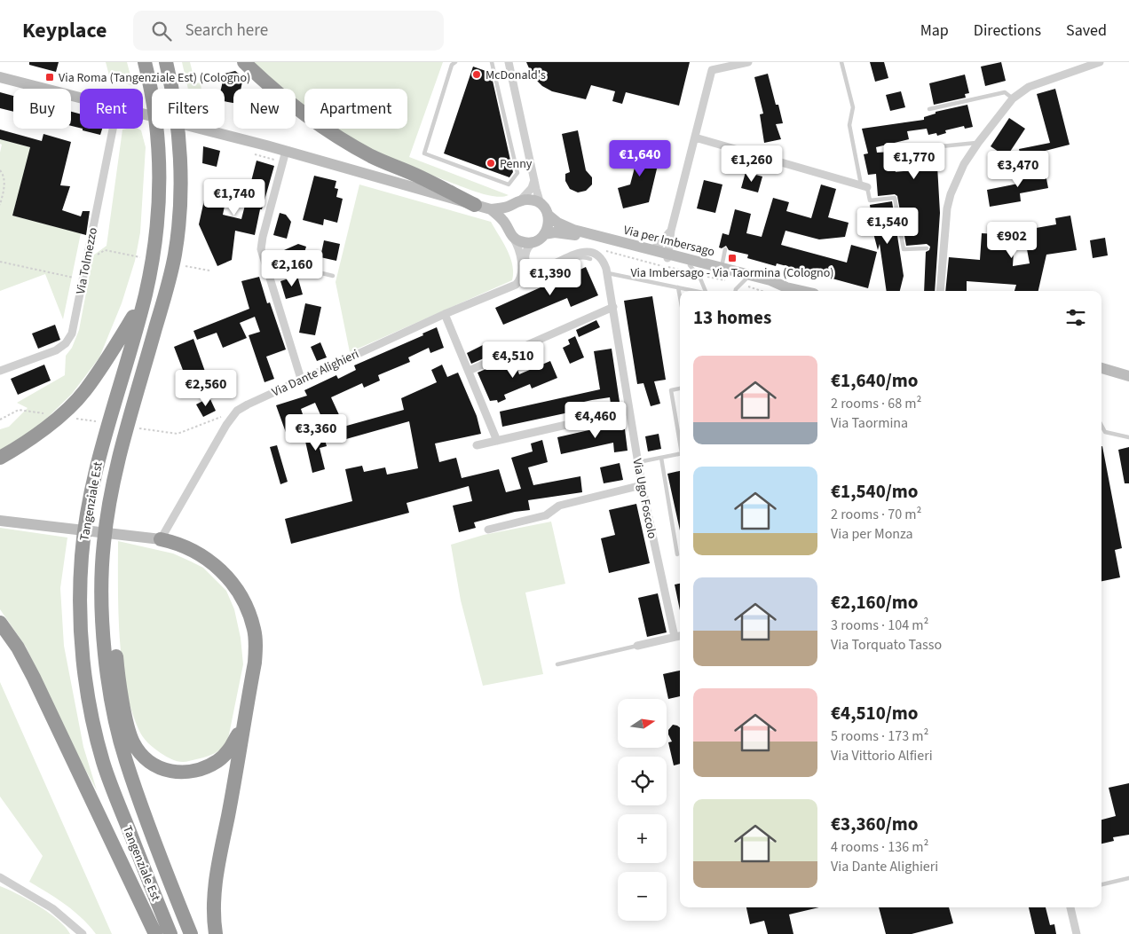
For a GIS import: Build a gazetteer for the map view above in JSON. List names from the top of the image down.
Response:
{
  "streets": {
    "highway": ["Tangenziale Est"],
    "main road": ["Via per Imbersago"],
    "street": ["Via Tolmezzo", "Via Dante Alighieri", "Via Ugo Foscolo"]
  },
  "places": {
    "other": ["McDonald's", "Penny"],
    "transit": ["Via Roma (Tangenziale Est) (Cologno)", "Via Imbersago - Via Taormina (Cologno)"]
  },
  "north": "right",
  "page": {
    "header": "Keyplace",
    "search": "Search here",
    "nav": ["Map", "Directions", "Saved"],
    "chip": [
      "Buy",
      "Rent",
      "Filters",
      "New",
      "Apartment"
    ],
    "price": [
      "€1,640",
      "€1,770",
      "€1,260",
      "€3,470",
      "€1,740",
      "€1,540",
      "€902",
      "€2,160",
      "€1,390",
      "€4,510",
      "€2,560",
      "€4,460",
      "€3,360"
    ],
    "heading": "13 homes",
    "list": [
      {
        "name": "€1,640/mo",
        "note": "2 rooms · 68 m² · Via Taormina"
      },
      {
        "name": "€1,540/mo",
        "note": "2 rooms · 70 m² · Via per Monza"
      },
      {
        "name": "€2,160/mo",
        "note": "3 rooms · 104 m² · Via Torquato Tasso"
      },
      {
        "name": "€4,510/mo",
        "note": "5 rooms · 173 m² · Via Vittorio Alfieri"
      },
      {
        "name": "€3,360/mo",
        "note": "4 rooms · 136 m² · Via Dante Alighieri"
      }
    ],
    "map_buttons": ["+", "−"]
  }
}
